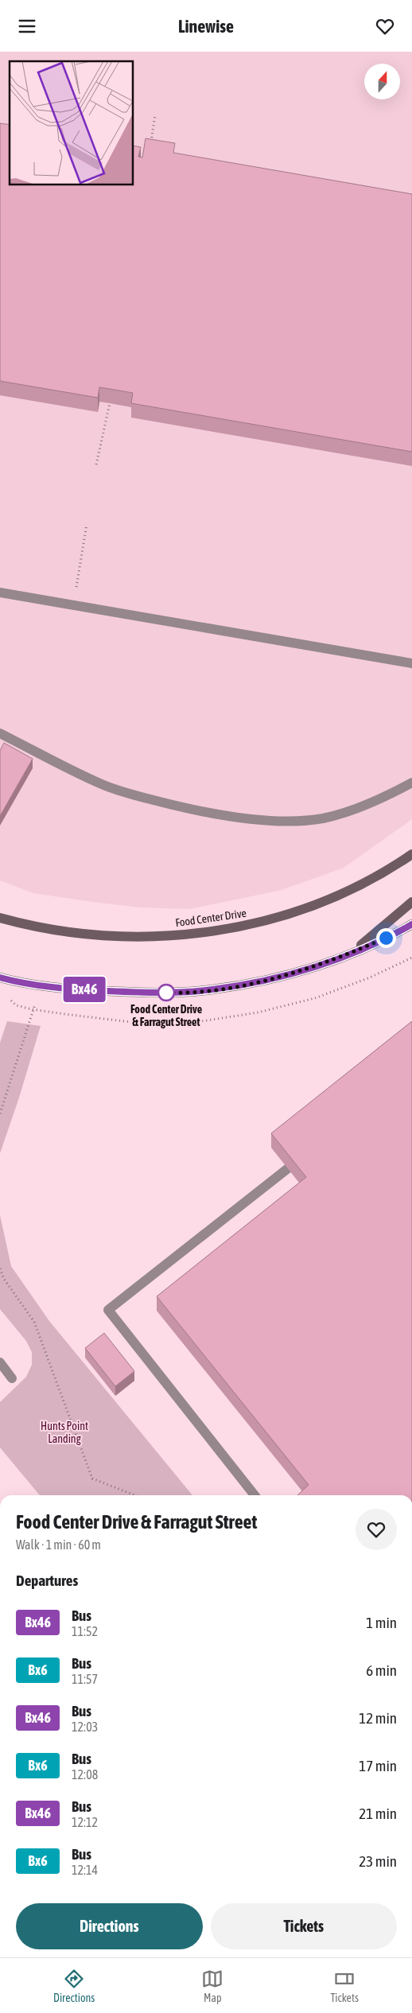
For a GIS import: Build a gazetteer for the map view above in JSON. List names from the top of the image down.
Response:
{
  "streets": {
    "main road": ["Food Center Drive"]
  },
  "parks": ["Hunts Point Landing"],
  "places": ["Food Center Drive & Farragut Street"],
  "lines": ["bus line Bx46"],
  "north": "top",
  "page": {
    "header": "Linewise",
    "on_map": "Bx46",
    "heading": [
      ["Food Center Drive & Farragut Street", "Walk · 1 min · 60 m"],
      "Departures"
    ],
    "list": [
      {
        "mark": "Bx46",
        "name": "Bus",
        "note": "11:52",
        "value": "1 min"
      },
      {
        "mark": "Bx6",
        "name": "Bus",
        "note": "11:57",
        "value": "6 min"
      },
      {
        "mark": "Bx46",
        "name": "Bus",
        "note": "12:03",
        "value": "12 min"
      },
      {
        "mark": "Bx6",
        "name": "Bus",
        "note": "12:08",
        "value": "17 min"
      },
      {
        "mark": "Bx46",
        "name": "Bus",
        "note": "12:12",
        "value": "21 min"
      },
      {
        "mark": "Bx6",
        "name": "Bus",
        "note": "12:14",
        "value": "23 min"
      }
    ],
    "buttons": ["Directions", "Tickets"],
    "tabs": ["Directions", "Map", "Tickets"]
  }
}
